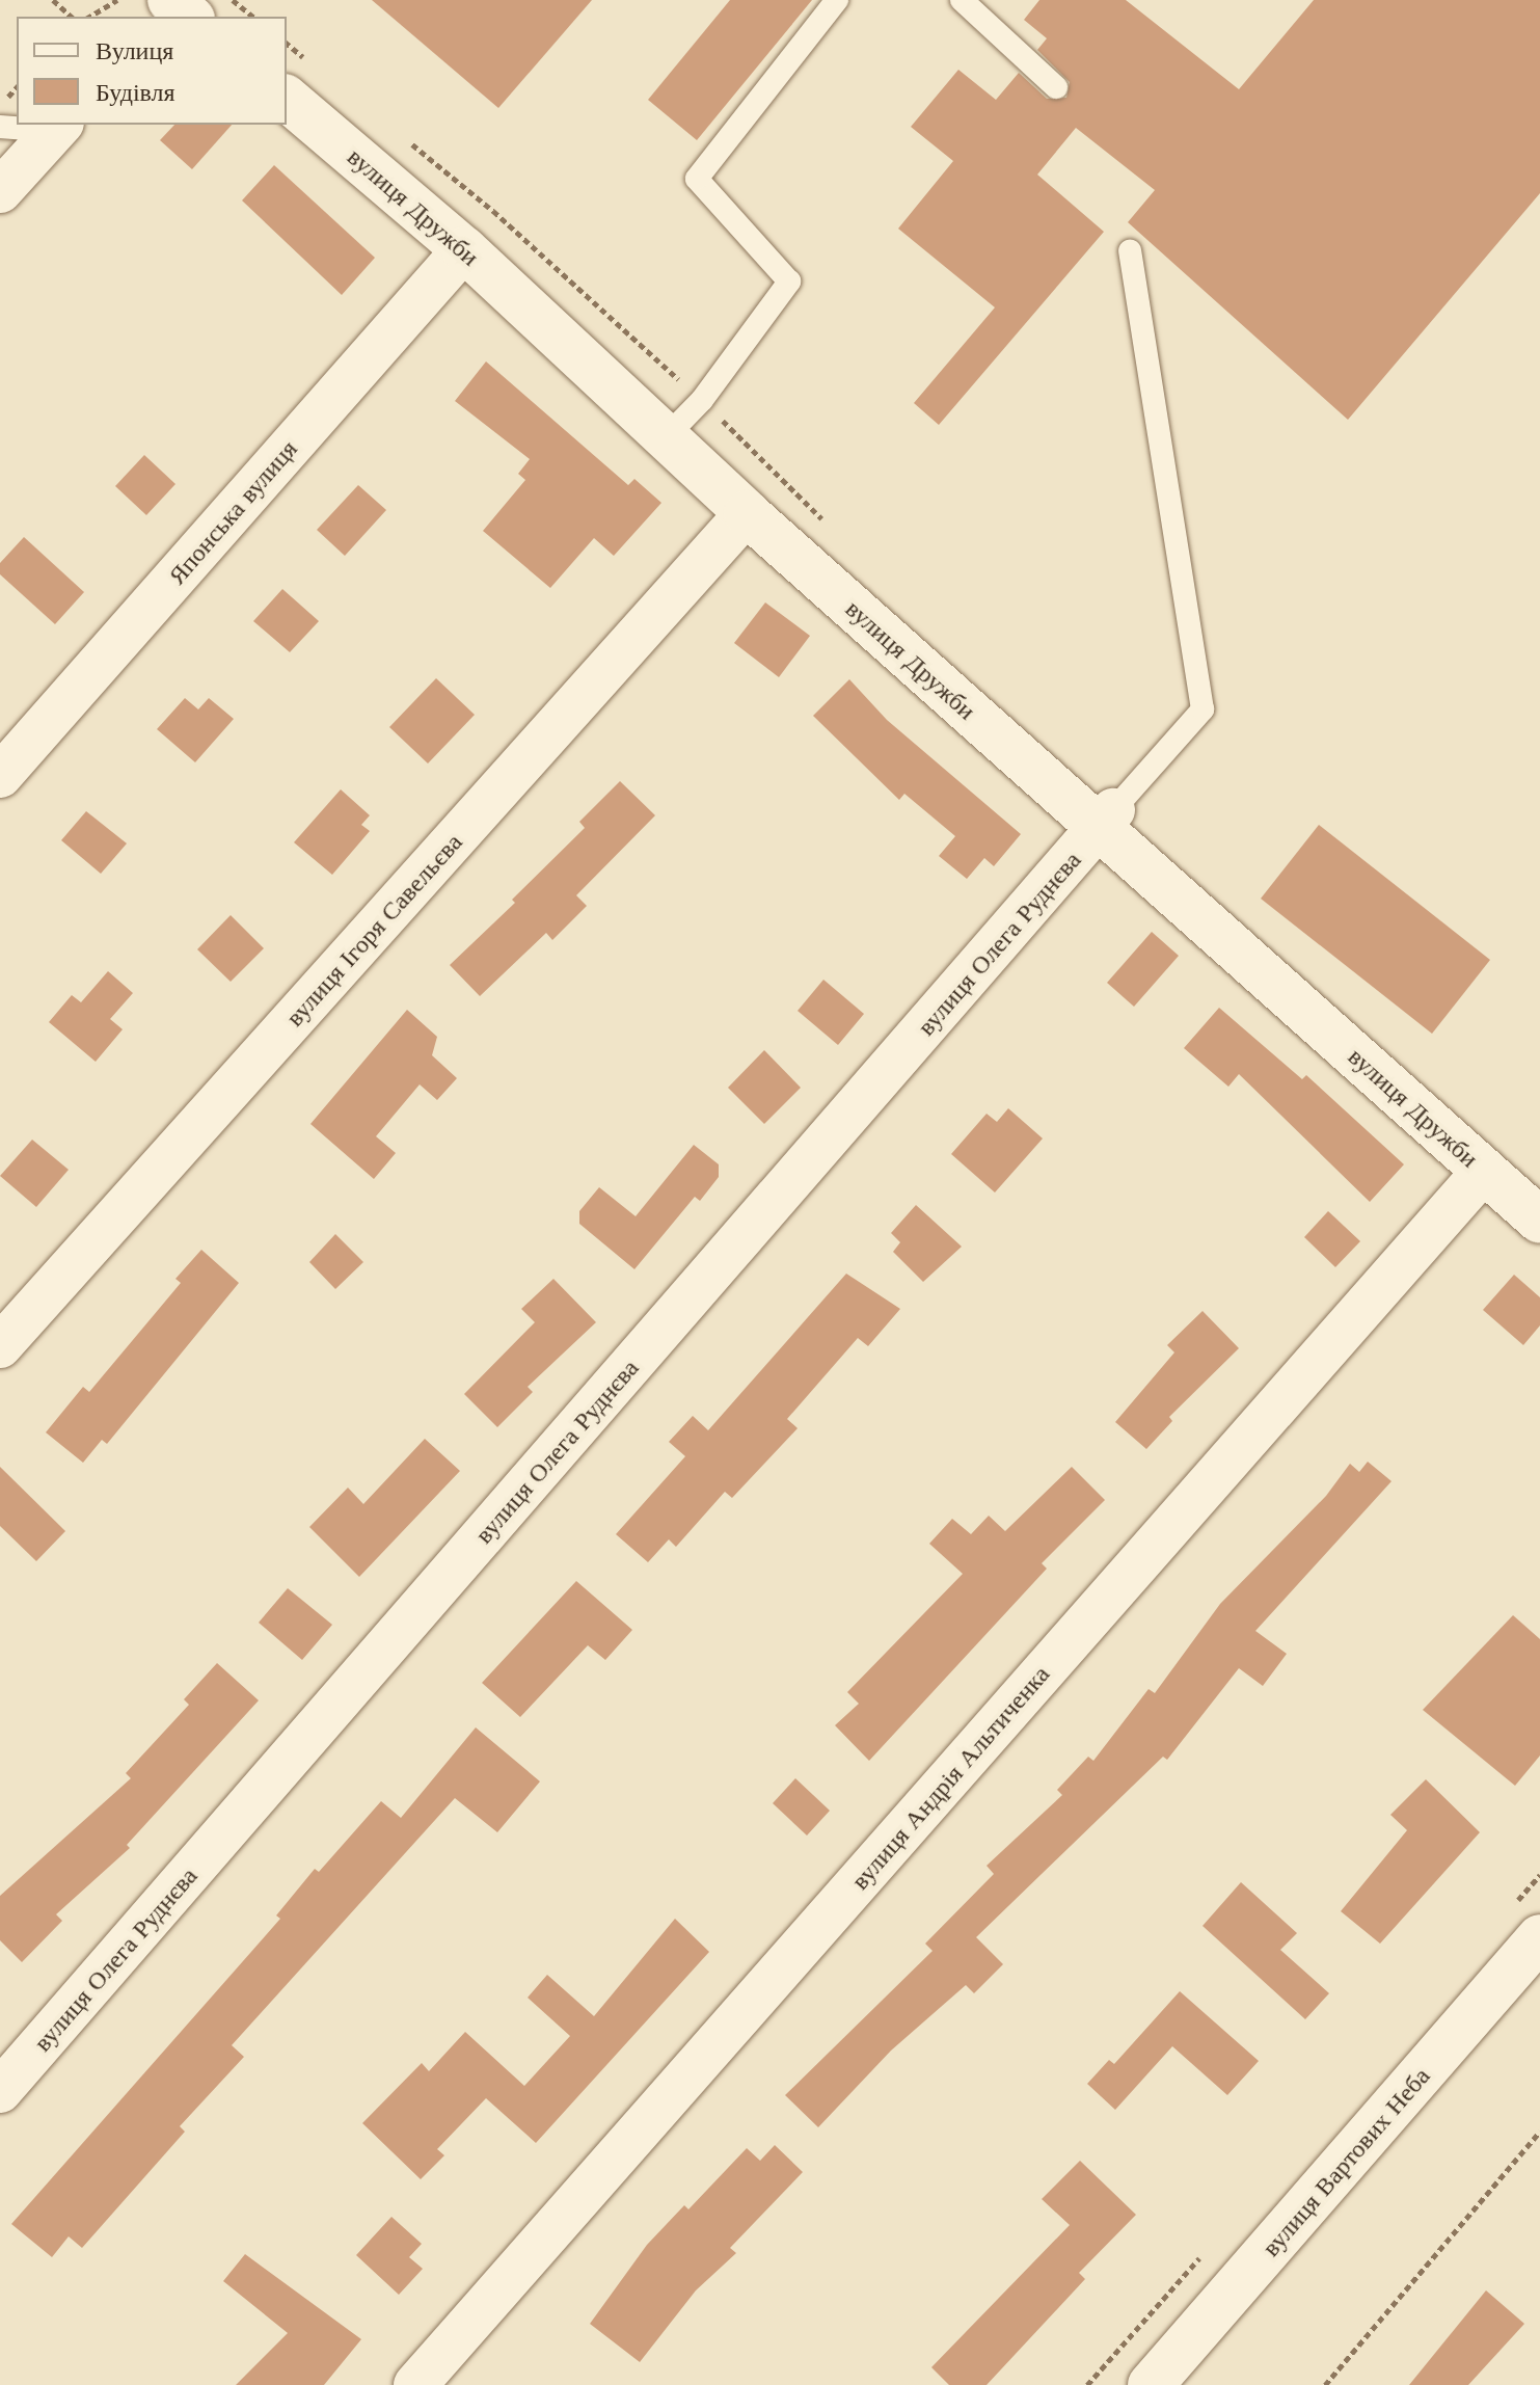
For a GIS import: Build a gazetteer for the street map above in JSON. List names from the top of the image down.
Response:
{
  "streets": {
    "street": [
      "вулиця Дружби",
      "Японська вулиця",
      "вулиця Ігоря Савельєва",
      "вулиця Олега Руднєва",
      "вулиця Андрія Альтиченка",
      "вулиця Вартових Неба"
    ]
  },
  "crossings": [
    ["вулиця Дружби", "Японська вулиця"],
    ["вулиця Дружби", "вулиця Ігоря Савельєва"],
    ["вулиця Дружби", "вулиця Олега Руднєва"],
    ["вулиця Дружби", "вулиця Андрія Альтиченка"]
  ],
  "legend": ["Вулиця", "Будівля"]
}
